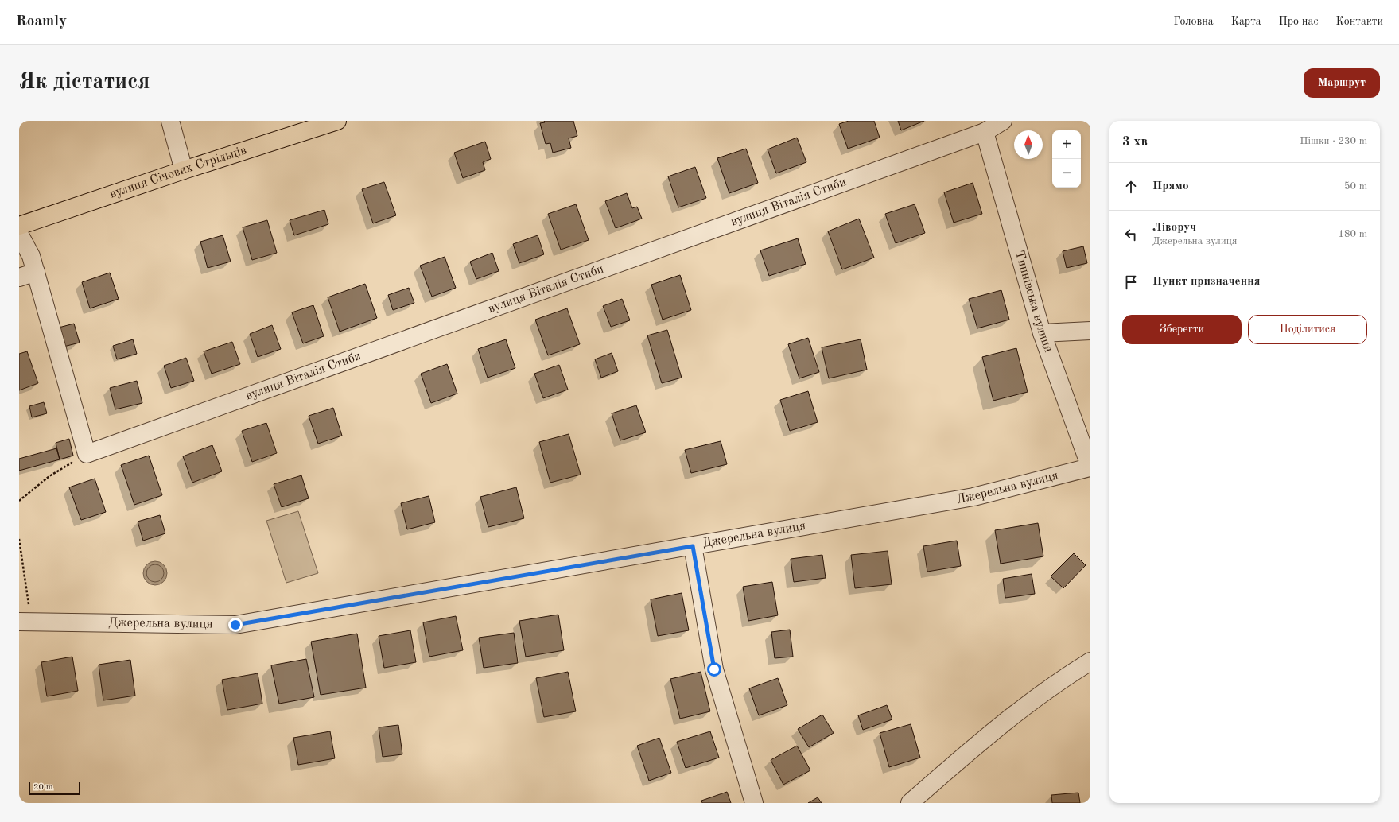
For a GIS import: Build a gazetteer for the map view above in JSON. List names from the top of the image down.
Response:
{
  "streets": {
    "main road": ["вулиця Січових Стрільців"],
    "street": ["вулиця Віталія Стиби", "Тиннівська вулиця", "Джерельна вулиця"]
  },
  "crossings": [
    ["вулиця Віталія Стиби", "Тиннівська вулиця"],
    ["Тиннівська вулиця", "Джерельна вулиця"]
  ],
  "scale_bar": "20 m",
  "north": "top",
  "page": {
    "header": "Roamly",
    "nav": [
      "Головна",
      "Карта",
      "Про нас",
      "Контакти"
    ],
    "buttons": [
      "Маршрут",
      ["Зберегти", "Поділитися"]
    ],
    "title": "Як дістатися",
    "heading": ["3 хв", "Пішки · 230 m"],
    "map_buttons": ["+", "−"],
    "list": [
      ["Прямо", "50 m"],
      ["Ліворуч", "Джерельна вулиця", "180 m"],
      "Пункт призначення"
    ],
    "scale": "20 m"
  }
}
